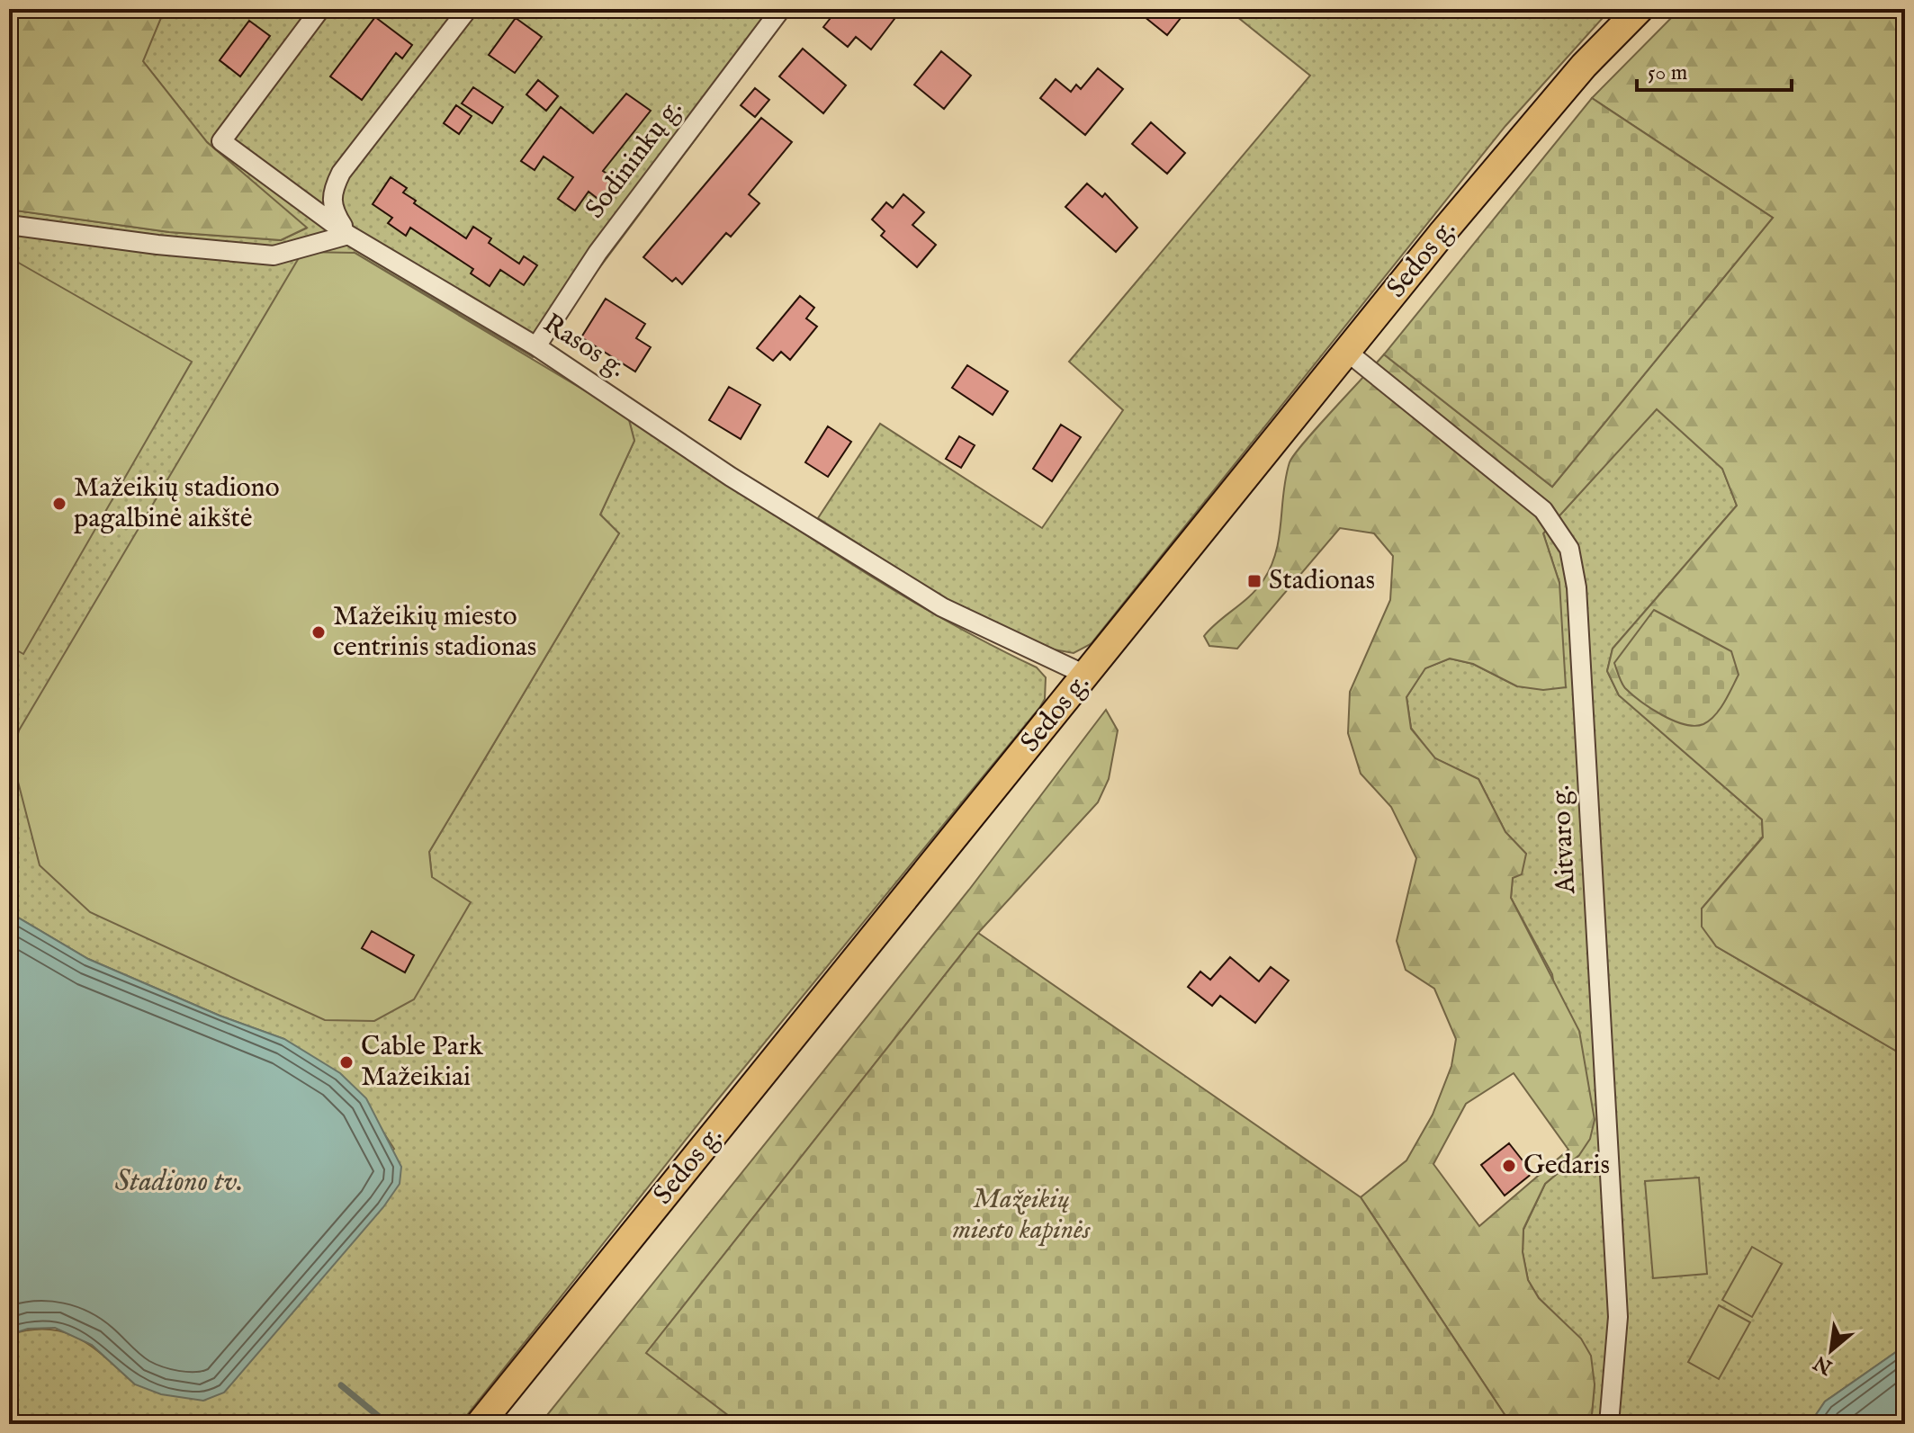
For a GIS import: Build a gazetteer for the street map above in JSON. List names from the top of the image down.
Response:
{
  "streets": {
    "main road": ["Sedos g."],
    "street": ["Sodininkų g.", "Rasos g.", "Aitvaro g."]
  },
  "crossings": [
    ["Sodininkų g.", "Rasos g."],
    ["Sedos g.", "Rasos g."],
    ["Sedos g.", "Aitvaro g."]
  ],
  "water": ["Stadiono tv."],
  "parks": ["Mažeikių miesto kapinės"],
  "places": {
    "other": [
      "Mažeikių stadiono pagalbinė aikštė",
      "Mažeikių miesto centrinis stadionas",
      "Cable Park Mažeikiai",
      "Gedaris"
    ],
    "transit": ["Stadionas"]
  },
  "scale_bar": "50 m",
  "north": "bottom left"
}
